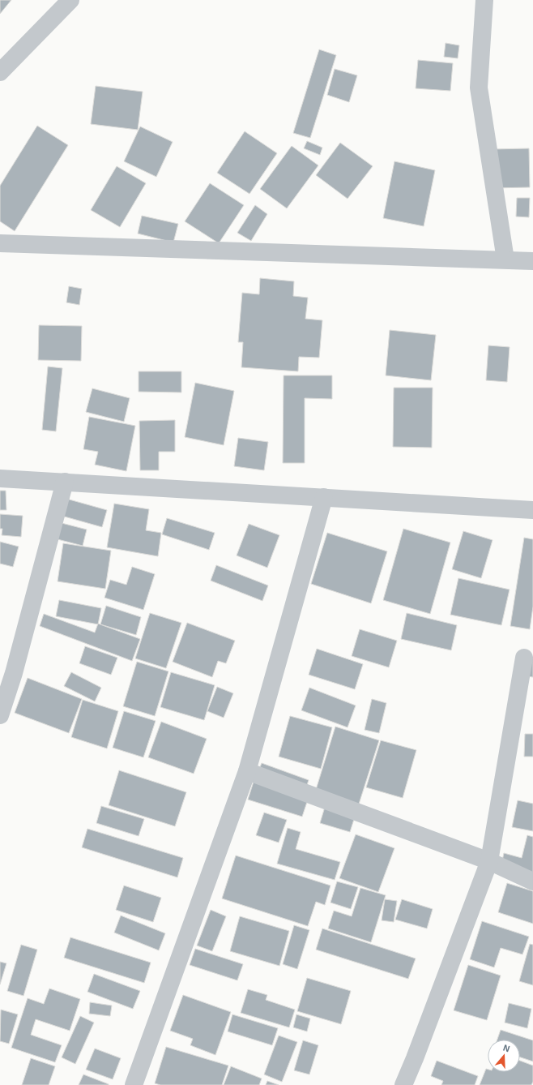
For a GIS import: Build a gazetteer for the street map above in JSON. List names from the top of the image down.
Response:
{
  "north": "top"
}
